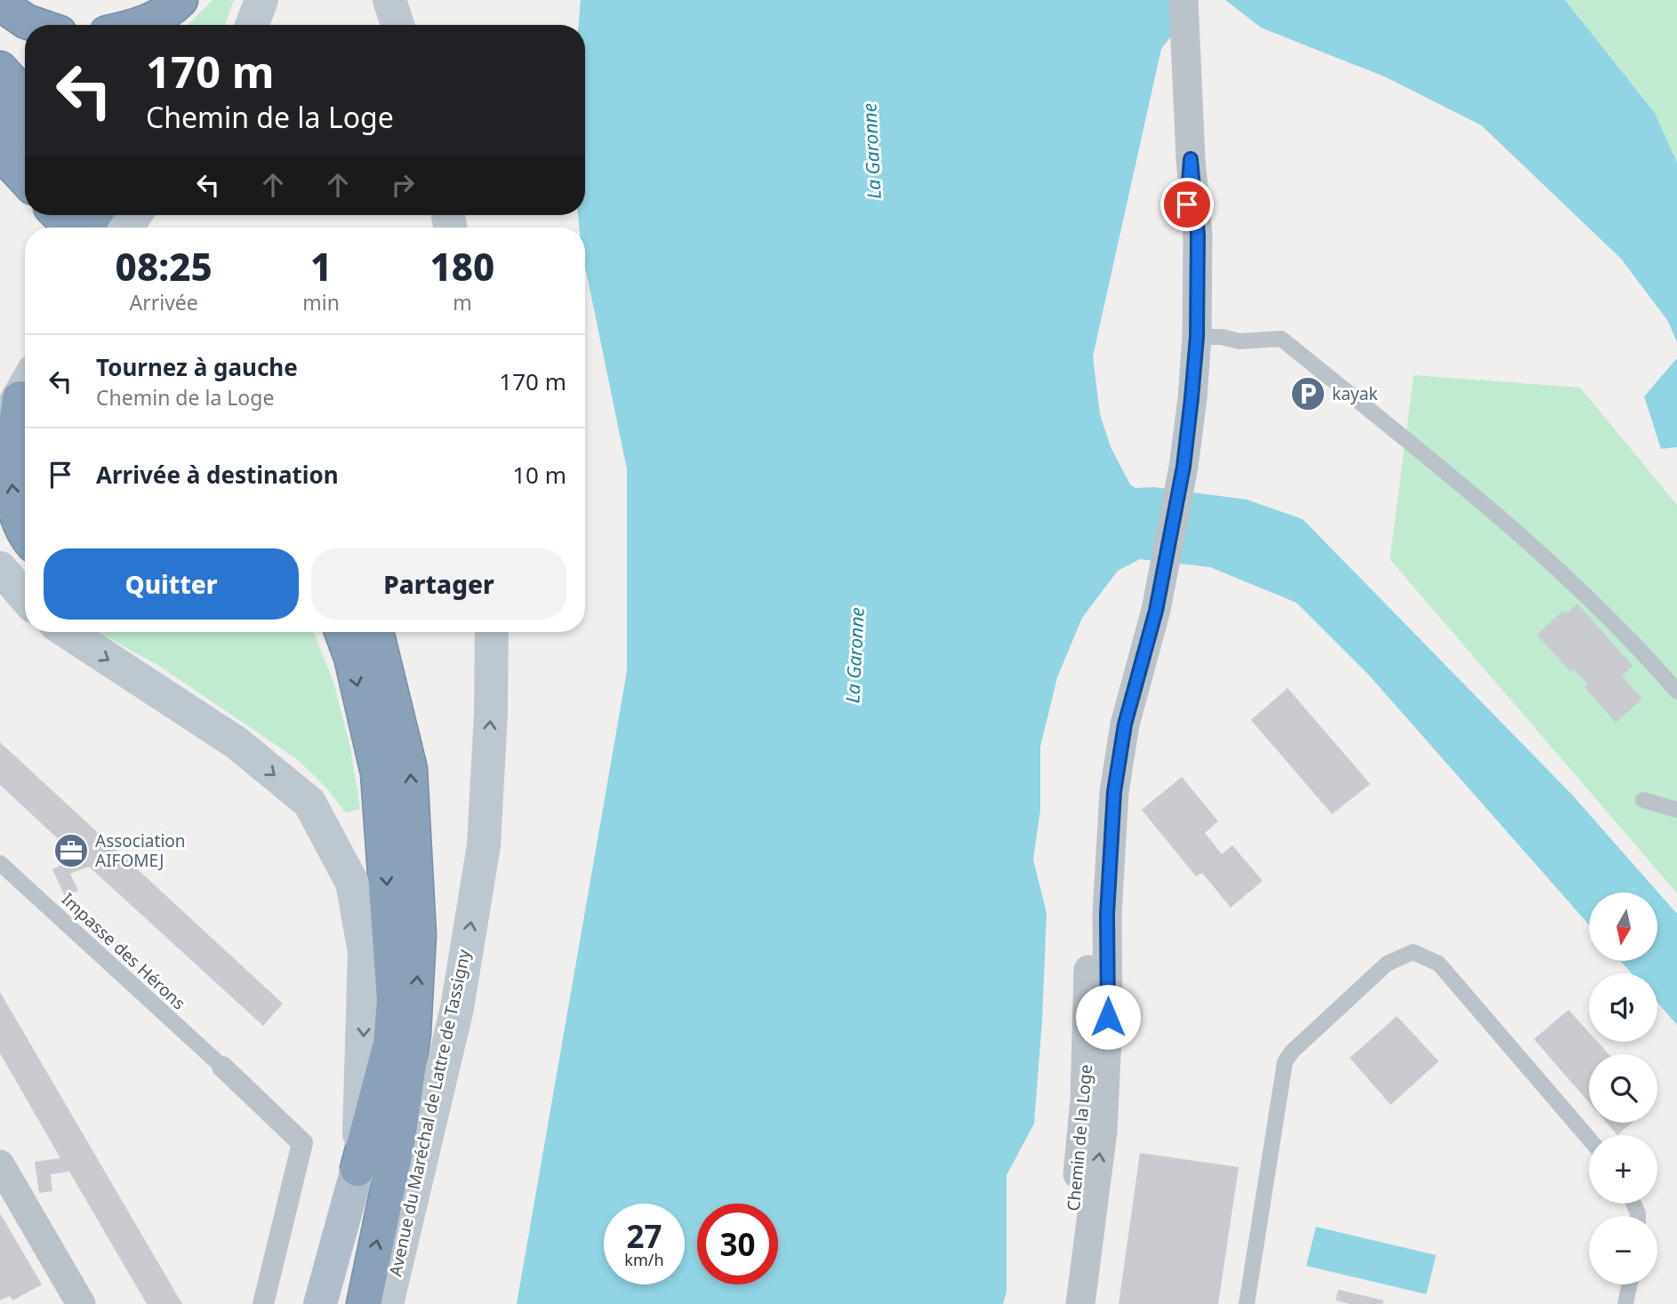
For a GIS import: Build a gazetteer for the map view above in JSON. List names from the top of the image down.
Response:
{
  "streets": {
    "main road": ["Avenue du Maréchal de Lattre de Tassigny"],
    "street": ["Chemin de la Loge"],
    "lane": ["Impasse des Hérons"]
  },
  "one_way": ["Avenue du Maréchal de Lattre de Tassigny"],
  "water": ["La Garonne"],
  "places": {
    "parking": ["kayak"],
    "office": ["Association AIFOMEJ"]
  },
  "north": "bottom",
  "page": {
    "turn": ["170 m", "Chemin de la Loge"],
    "eta": [
      "08:25",
      "Arrivée",
      "1",
      "min",
      "180",
      "m"
    ],
    "list": [
      {
        "name": "Tournez à gauche",
        "note": "Chemin de la Loge",
        "value": "170 m"
      },
      {
        "name": "Arrivée à destination",
        "value": "10 m"
      }
    ],
    "buttons": ["Quitter", "Partager"],
    "map_buttons": ["+", "−"],
    "speed": "27 km/h",
    "limit": "30"
  }
}
